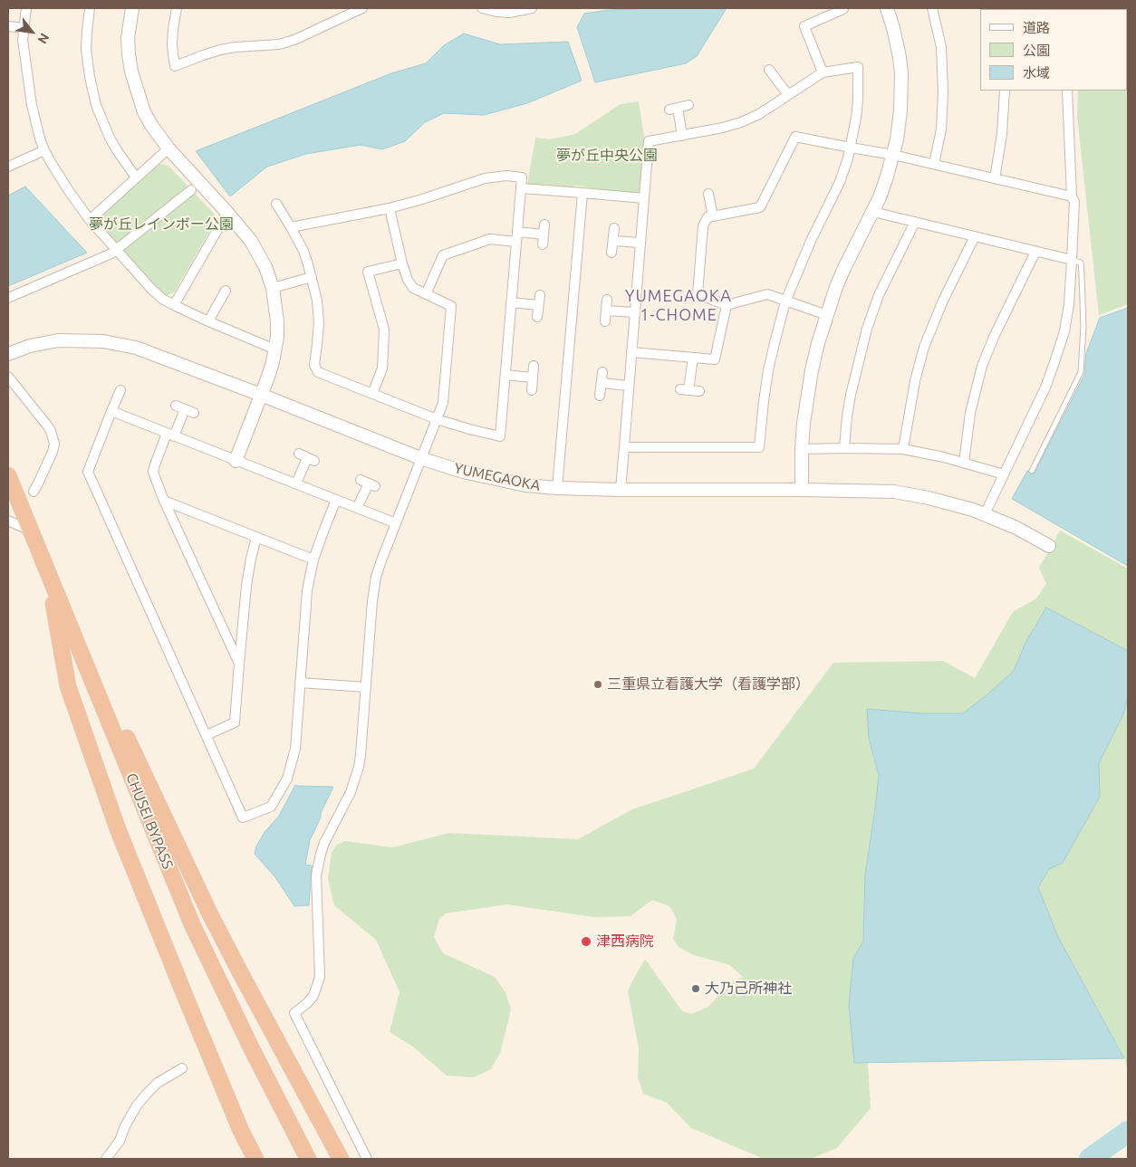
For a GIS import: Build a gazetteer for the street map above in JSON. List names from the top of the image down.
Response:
{
  "streets": {
    "highway": ["CHUSEI BYPASS"],
    "street": ["YUMEGAOKA"]
  },
  "districts": ["YUMEGAOKA 1-CHOME"],
  "parks": ["夢が丘中央公園", "夢が丘レインボー公園"],
  "places": ["三重県立看護大学（看護学部）", "津西病院", "大乃己所神社"],
  "legend": ["道路", "公園", "水域"],
  "north": "bottom right"
}
